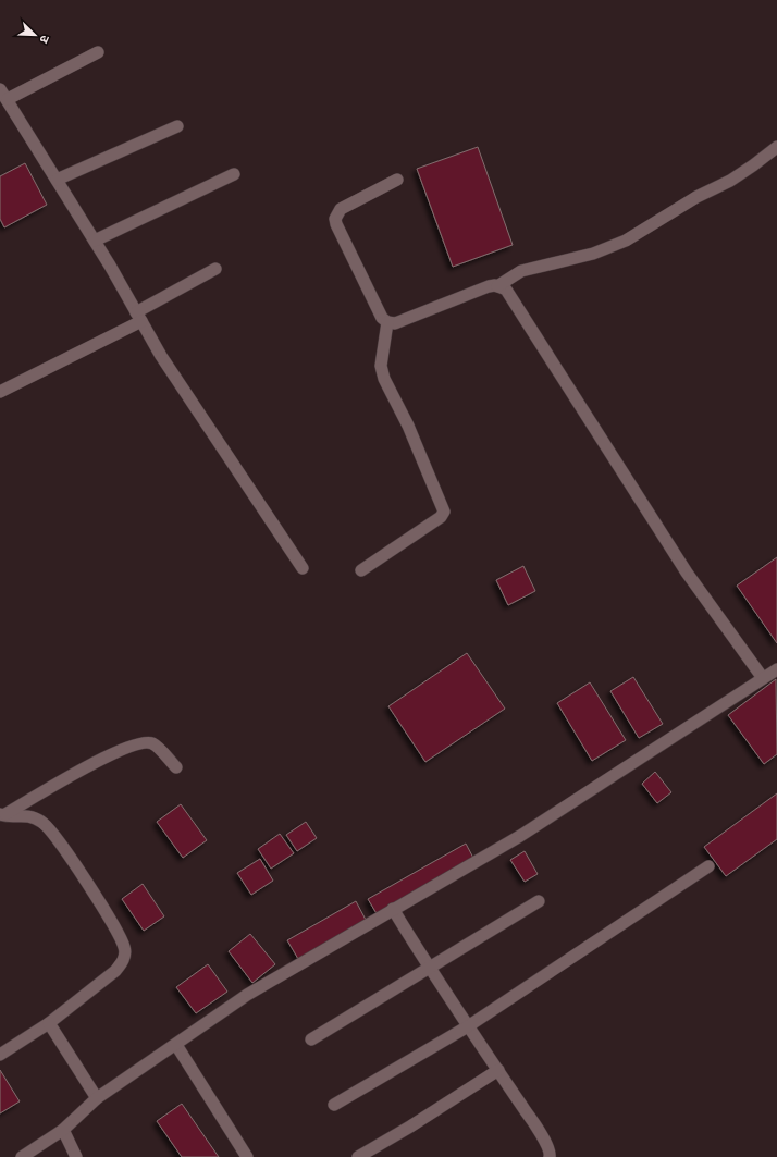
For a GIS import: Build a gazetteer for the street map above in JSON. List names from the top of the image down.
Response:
{
  "north": "bottom right"
}
